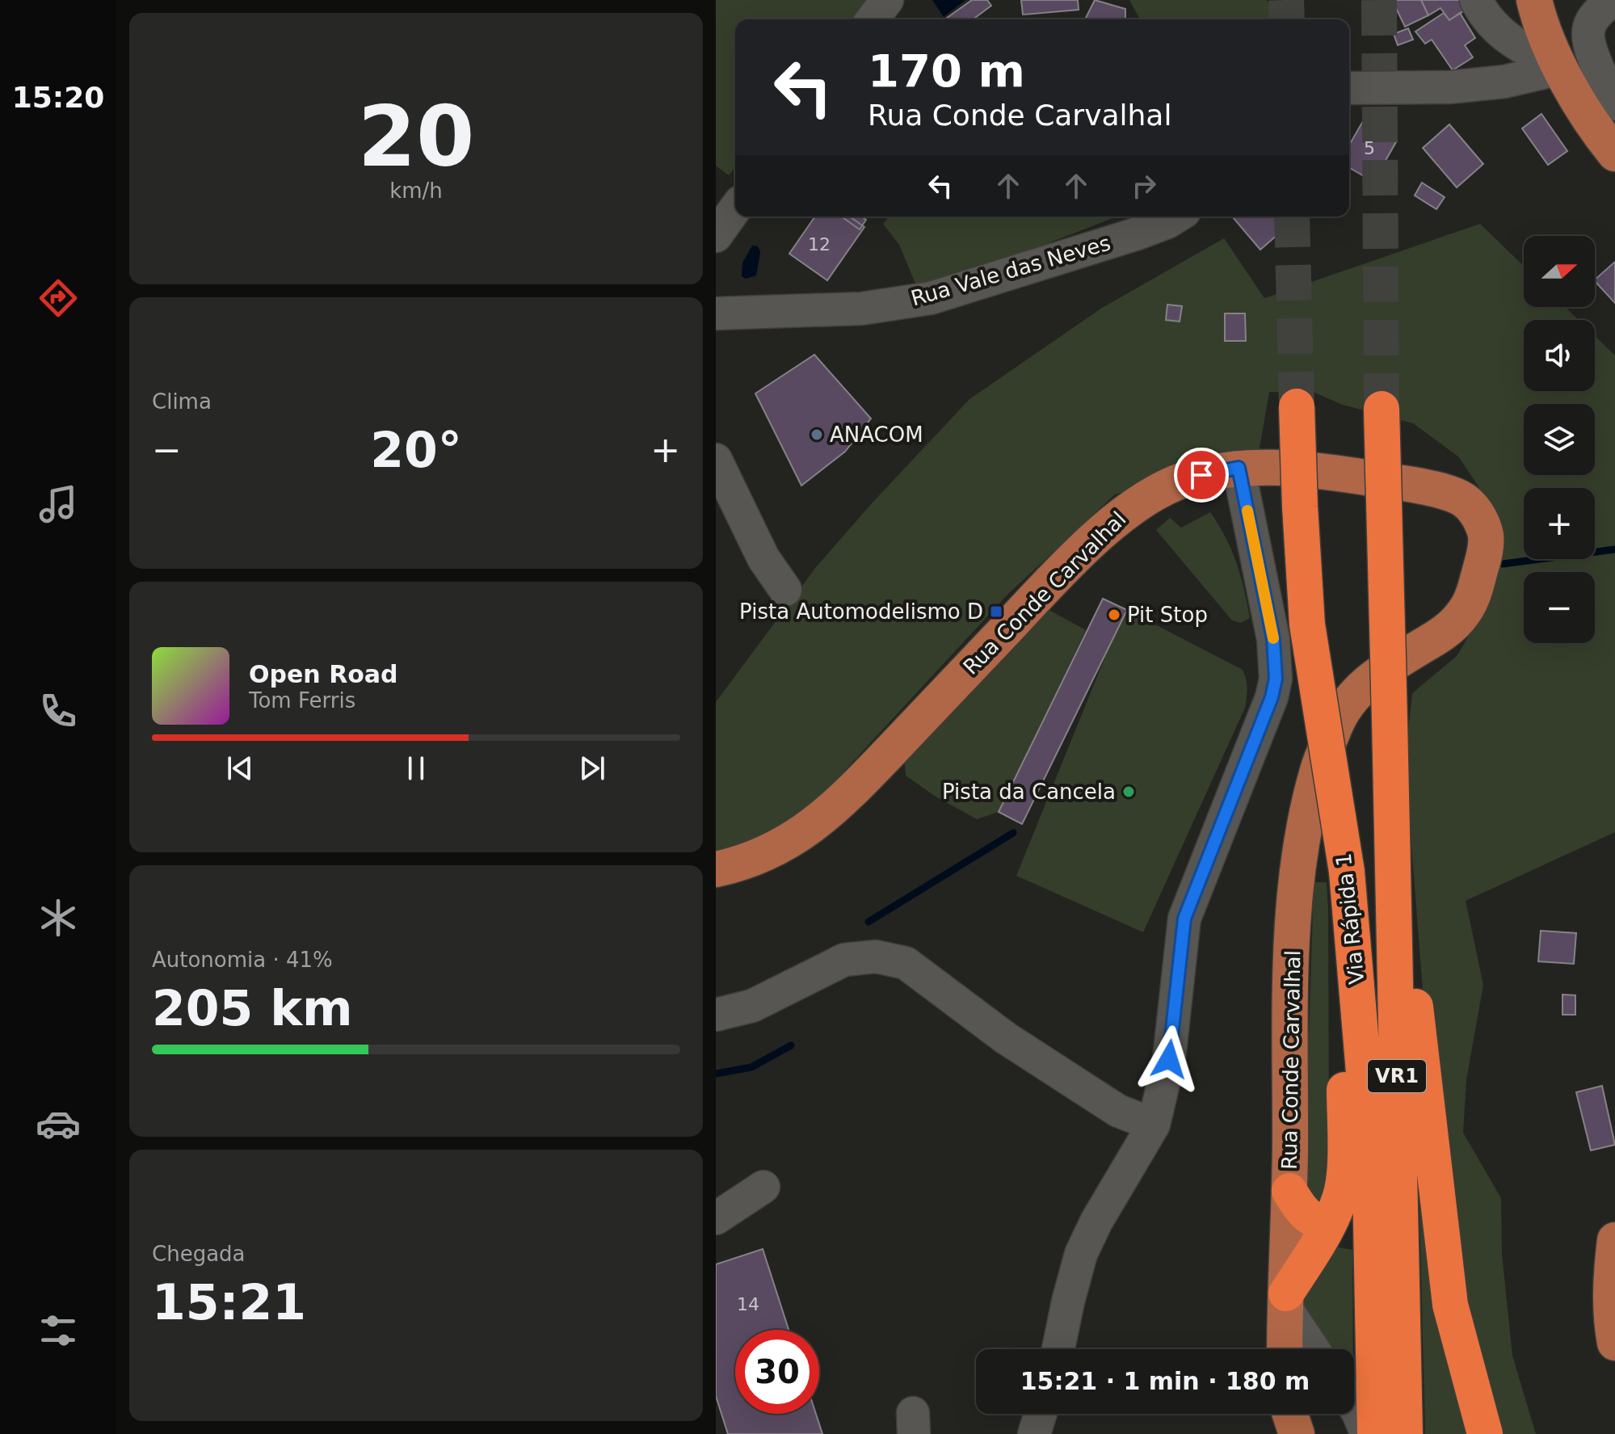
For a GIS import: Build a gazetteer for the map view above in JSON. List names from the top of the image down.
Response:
{
  "streets": {
    "highway": ["Via Rápida 1", "VR1"],
    "main road": ["Rua Conde Carvalhal"],
    "street": ["Rua Vale das Neves"]
  },
  "places": {
    "other": ["ANACOM", "Pit Stop", "Pista da Cancela"],
    "transit": ["Pista Automodelismo D"]
  },
  "house_numbers": ["5", "12", "14"],
  "north": "right",
  "page": {
    "tabs": "15:20",
    "tile": [
      ["20", "km/h"],
      "Clima",
      ["Autonomia · 41%", "205 km"],
      ["Chegada", "15:21"]
    ],
    "turn": ["170 m", "Rua Conde Carvalhal"],
    "map_buttons": ["+", "−"],
    "heat": ["−", "20°", "+"],
    "song": ["Open Road", "Tom Ferris"],
    "limit": "30",
    "trip": "15:21 · 1 min · 180 m"
  }
}
